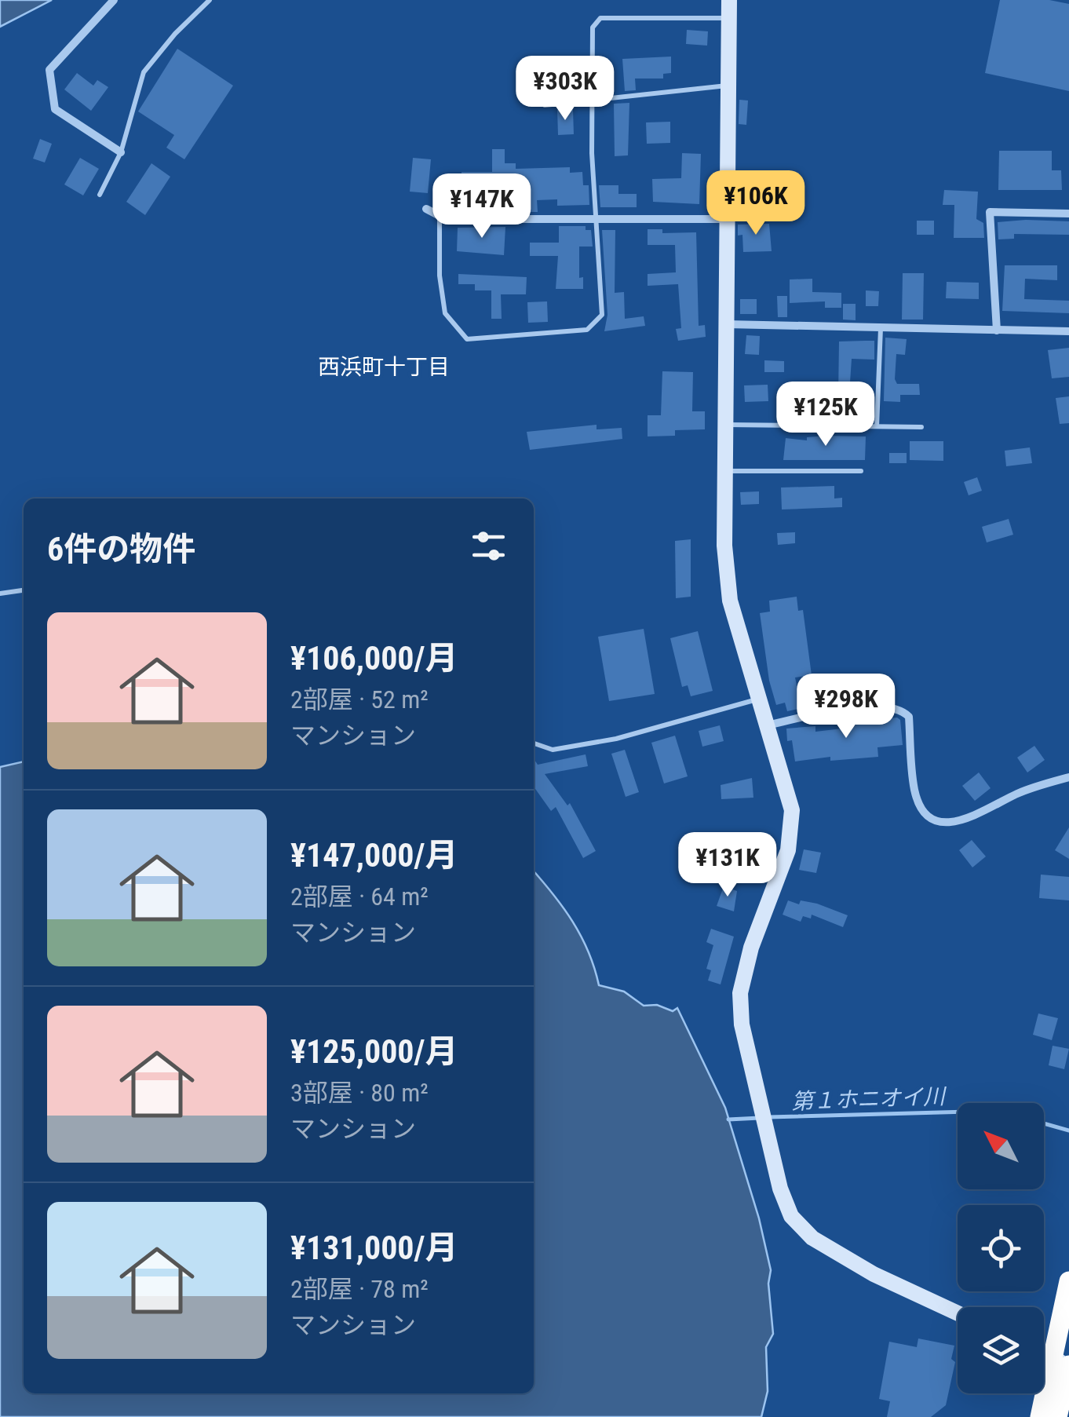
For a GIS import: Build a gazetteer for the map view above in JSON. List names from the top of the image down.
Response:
{
  "districts": ["西浜町十丁目"],
  "water": ["第１ホニオイ川"],
  "north": "top left",
  "page": {
    "price": [
      "¥303K",
      "¥106K",
      "¥147K",
      "¥125K",
      "¥298K",
      "¥131K"
    ],
    "heading": "6件の物件",
    "list": [
      {
        "name": "¥106,000/月",
        "note": "2部屋 · 52 m² · マンション"
      },
      {
        "name": "¥147,000/月",
        "note": "2部屋 · 64 m² · マンション"
      },
      {
        "name": "¥125,000/月",
        "note": "3部屋 · 80 m² · マンション"
      },
      {
        "name": "¥131,000/月",
        "note": "2部屋 · 78 m² · マンション"
      }
    ]
  }
}
